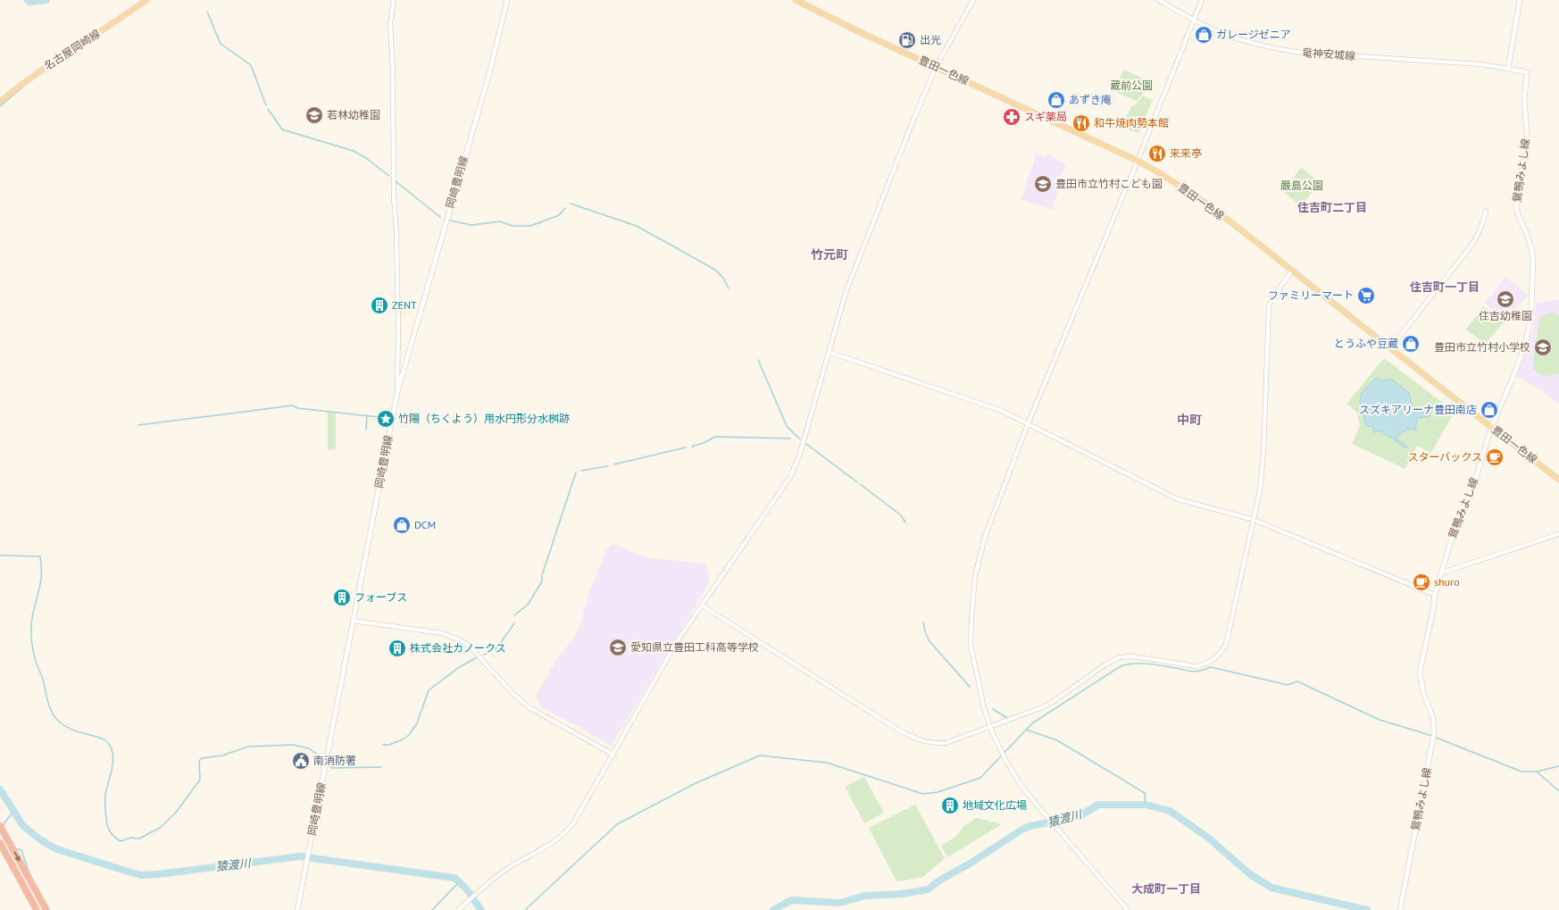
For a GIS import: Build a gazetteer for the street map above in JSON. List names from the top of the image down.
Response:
{
  "streets": {
    "main road": [
      "名古屋岡崎線",
      "豊田一色線",
      "鴛鴨みよし線",
      "岡崎豊明線"
    ],
    "street": ["竜神安城線"]
  },
  "crossings": [
    ["竜神安城線", "鴛鴨みよし線"],
    ["豊田一色線", "鴛鴨みよし線"]
  ],
  "districts": [
    "住吉町二丁目",
    "竹元町",
    "住吉町一丁目",
    "中町",
    "大成町一丁目"
  ],
  "water": ["猿渡川"],
  "parks": ["蔵前公園", "嚴島公園"],
  "places": {
    "shop": [
      "ガレージゼニア",
      "あずき庵",
      "とうふや豆蔵",
      "スズキアリーナ豊田南店",
      "DCM"
    ],
    "fuel station": ["出光"],
    "school or university": [
      "若林幼稚園",
      "豊田市立竹村こども園",
      "住吉幼稚園",
      "豊田市立竹村小学校",
      "愛知県立豊田工科高等学校"
    ],
    "pharmacy": ["スギ薬局"],
    "restaurant": ["和牛焼肉勢本館", "来来亭"],
    "supermarket": ["ファミリーマート"],
    "building": [
      "ZENT",
      "フォーブス",
      "株式会社カノークス",
      "地域文化広場"
    ],
    "place": ["竹陽（ちくよう）用水円形分水桝跡"],
    "cafe": ["スターバックス", "shuro"],
    "public building": ["南消防署"]
  }
}
